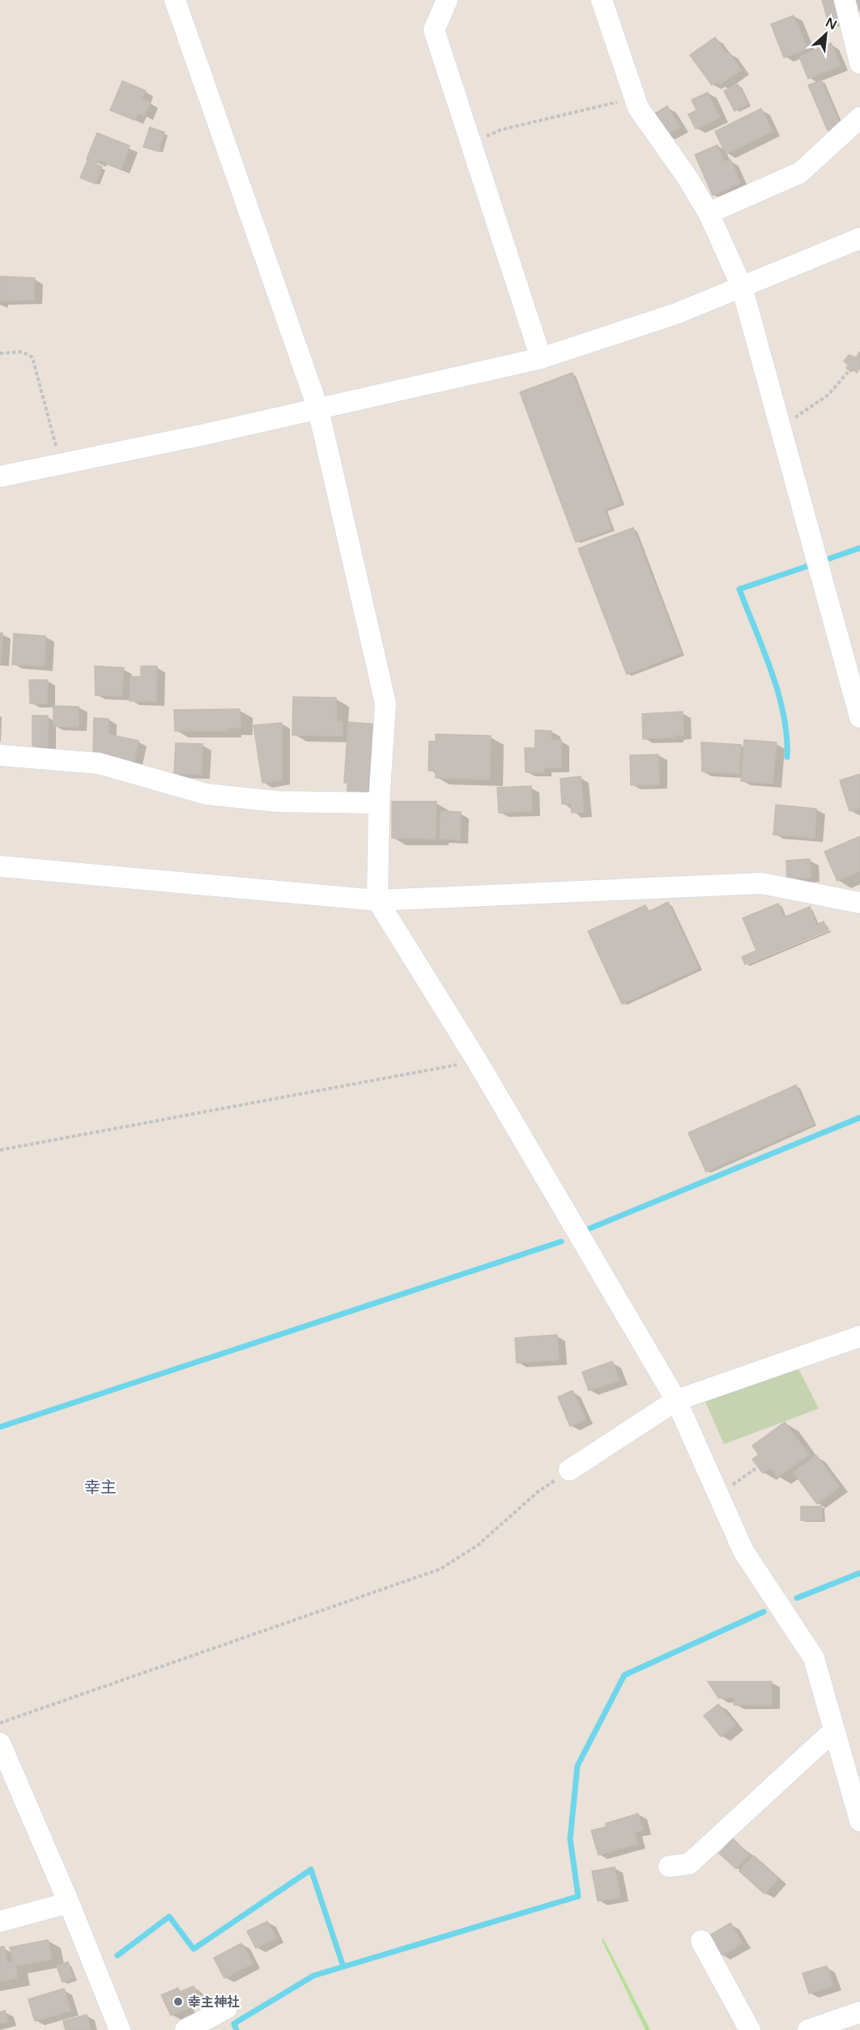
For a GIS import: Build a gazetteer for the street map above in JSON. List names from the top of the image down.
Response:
{
  "districts": ["幸主"],
  "places": ["幸主神社"],
  "north": "top right"
}
